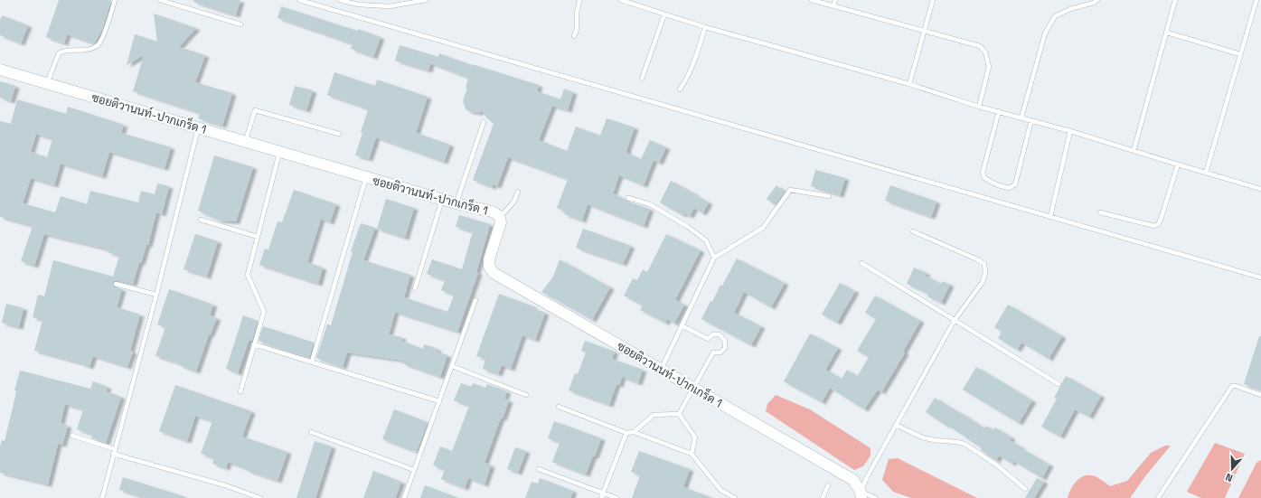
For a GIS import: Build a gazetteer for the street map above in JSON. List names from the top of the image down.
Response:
{
  "streets": {
    "street": ["ซอยติวานนท์-ปากเกร็ด 1"]
  },
  "north": "bottom"
}
